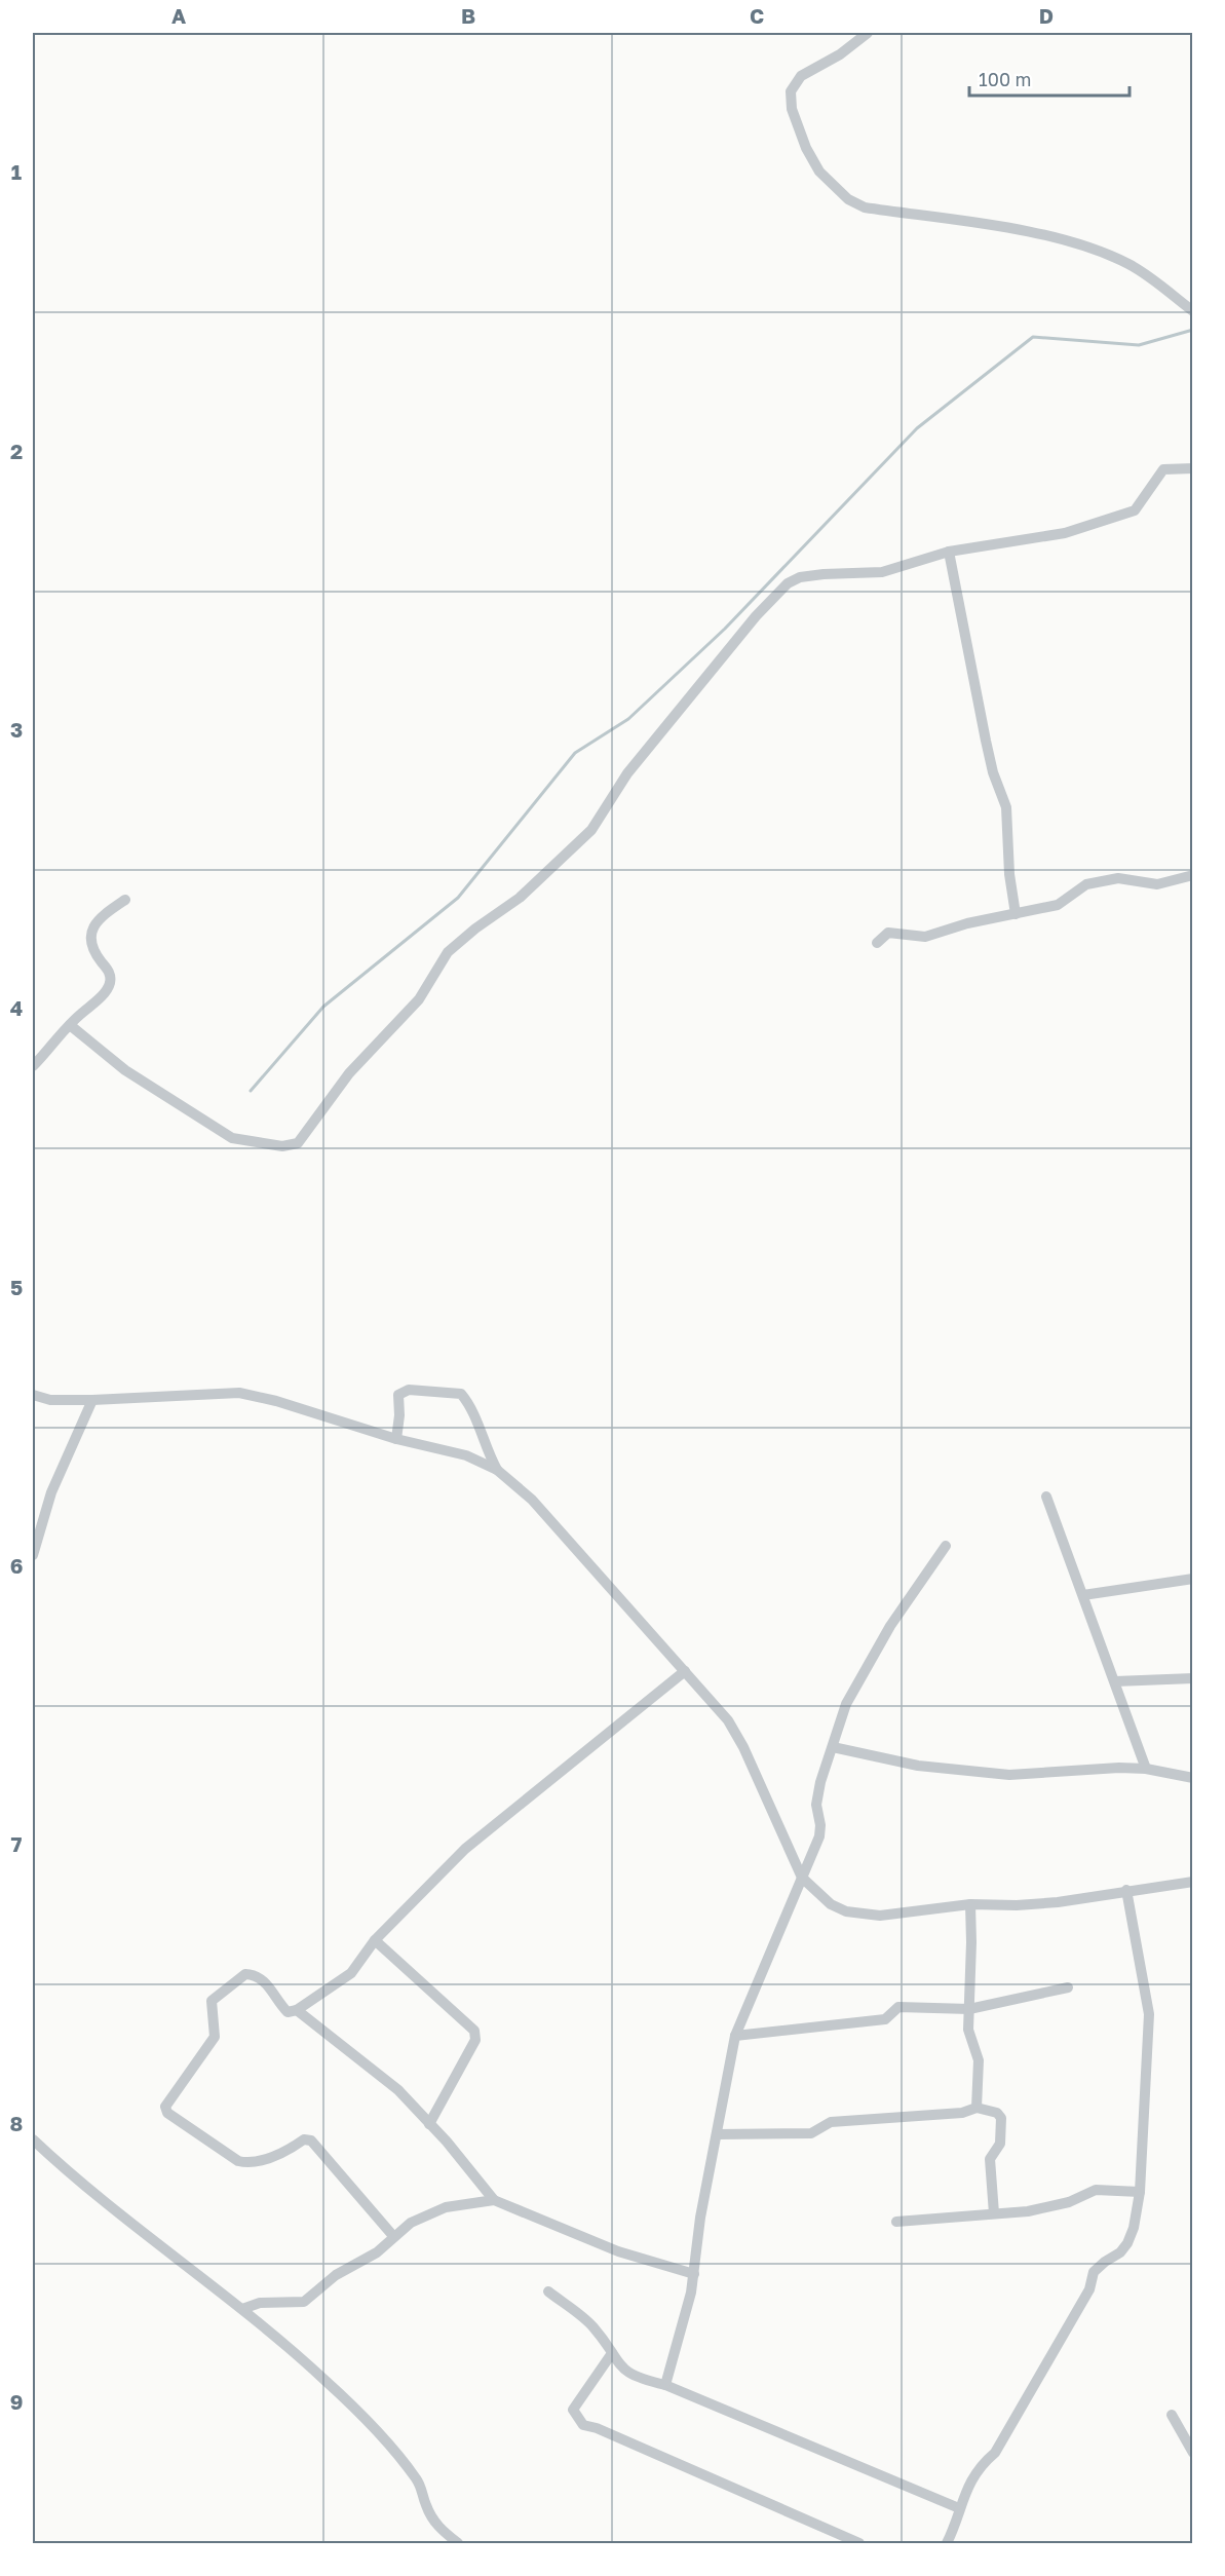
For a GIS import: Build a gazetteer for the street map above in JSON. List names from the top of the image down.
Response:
{
  "scale_bar": "100 m",
  "grid": {
    "columns": [
      "A",
      "B",
      "C",
      "D"
    ],
    "rows": [
      "1",
      "2",
      "3",
      "4",
      "5",
      "6",
      "7",
      "8",
      "9"
    ]
  }
}
